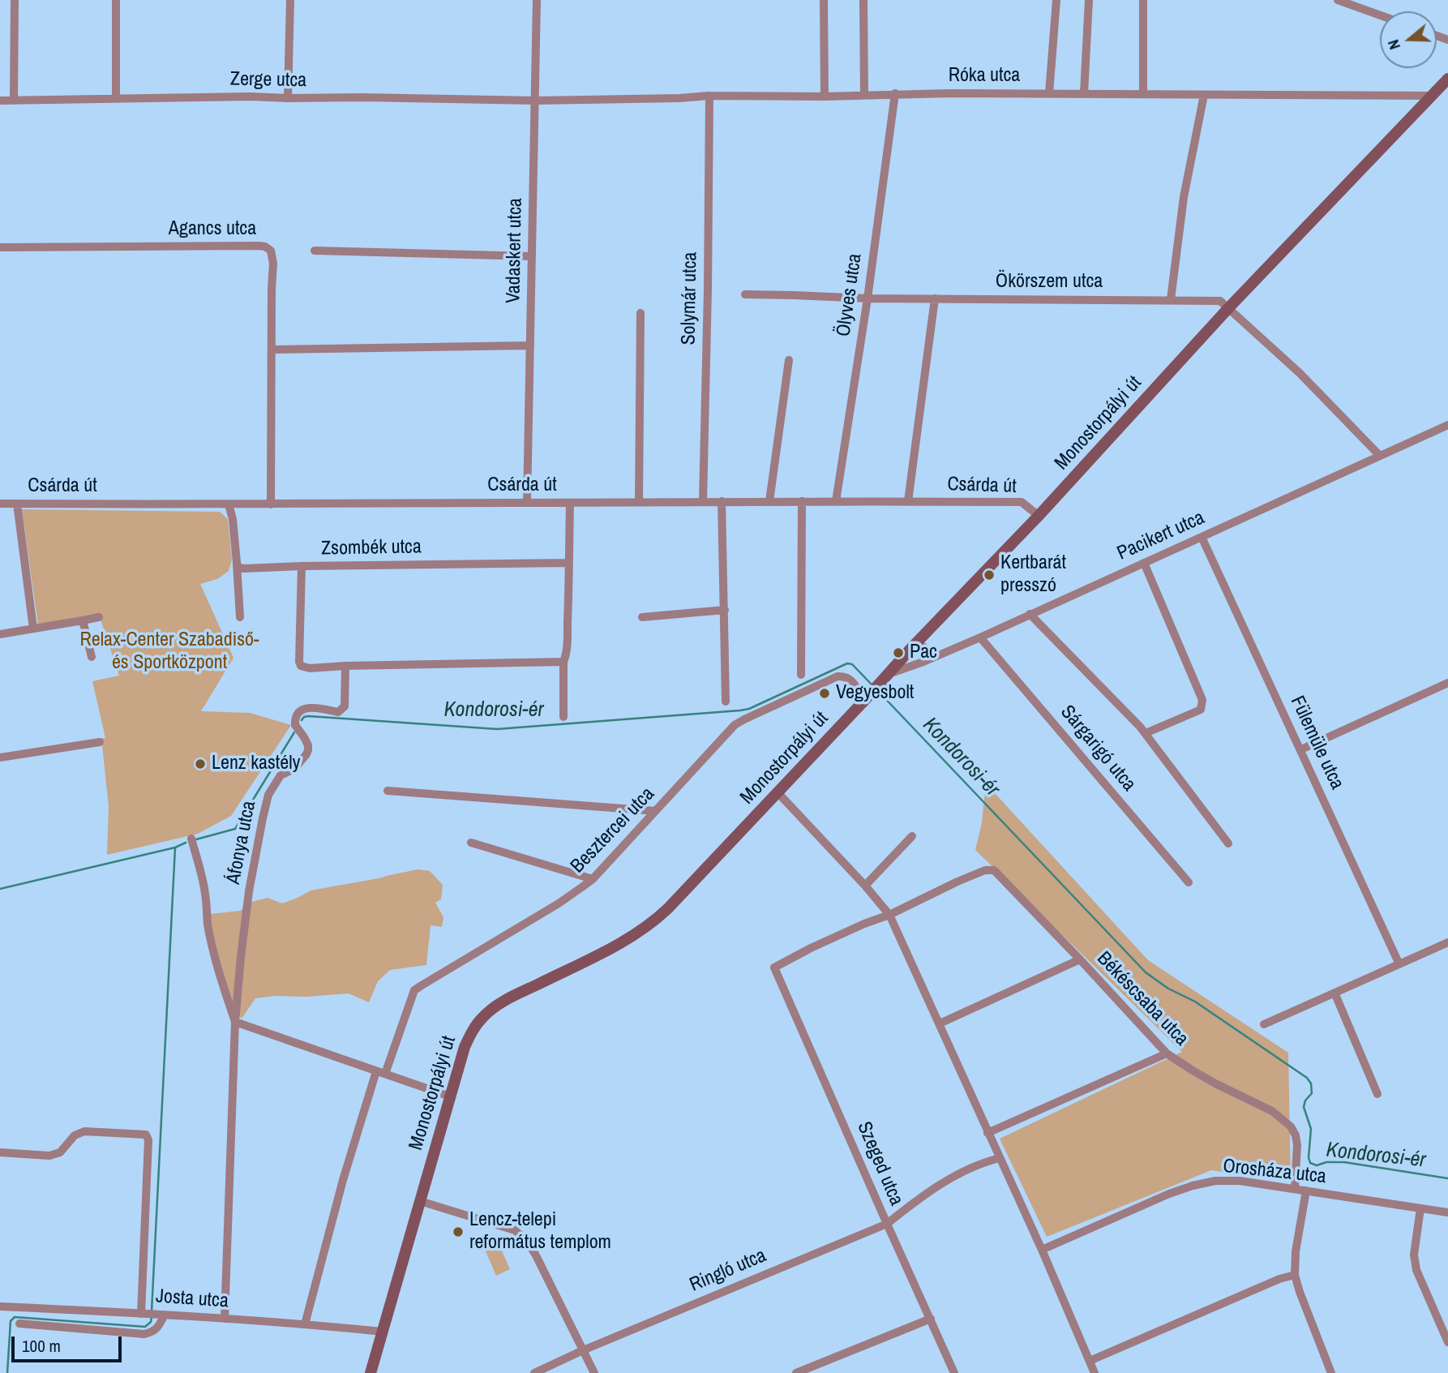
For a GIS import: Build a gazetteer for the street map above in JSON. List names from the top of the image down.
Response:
{
  "streets": {
    "street": [
      "Róka utca",
      "Zerge utca",
      "Agancs utca",
      "Vadaskert utca",
      "Ökörszem utca",
      "Ölyves utca",
      "Solymár utca",
      "Monostorpályi út",
      "Csárda út",
      "Pacikert utca",
      "Zsombék utca",
      "Fülemüle utca",
      "Sárgarigó utca",
      "Besztercei utca",
      "Áfonya utca",
      "Békéscsaba utca",
      "Szeged utca",
      "Orosháza utca",
      "Ringló utca",
      "Josta utca"
    ]
  },
  "crossings": [
    ["Róka utca", "Zerge utca"],
    ["Róka utca", "Vadaskert utca"],
    ["Róka utca", "Ölyves utca"],
    ["Róka utca", "Solymár utca"],
    ["Róka utca", "Monostorpályi út"],
    ["Zerge utca", "Vadaskert utca"],
    ["Agancs utca", "Csárda út"],
    ["Vadaskert utca", "Csárda út"],
    ["Ökörszem utca", "Ölyves utca"],
    ["Ökörszem utca", "Monostorpályi út"],
    ["Ölyves utca", "Csárda út"],
    ["Solymár utca", "Csárda út"],
    ["Monostorpályi út", "Csárda út"],
    ["Monostorpályi út", "Pacikert utca"],
    ["Monostorpályi út", "Besztercei utca"],
    ["Monostorpályi út", "Josta utca"],
    ["Pacikert utca", "Fülemüle utca"],
    ["Pacikert utca", "Sárgarigó utca"],
    ["Besztercei utca", "Josta utca"],
    ["Áfonya utca", "Josta utca"],
    ["Békéscsaba utca", "Szeged utca"],
    ["Békéscsaba utca", "Orosháza utca"],
    ["Szeged utca", "Ringló utca"]
  ],
  "water": ["Kondorosi-ér"],
  "parks": ["Relax-Center Szabadiső- és Sportközpont"],
  "places": [
    "Kertbarát presszó",
    "Pac",
    "Vegyesbolt",
    "Lenz kastély",
    "Lencz-telepi református templom"
  ],
  "scale_bar": "100 m",
  "north": "left"
}
